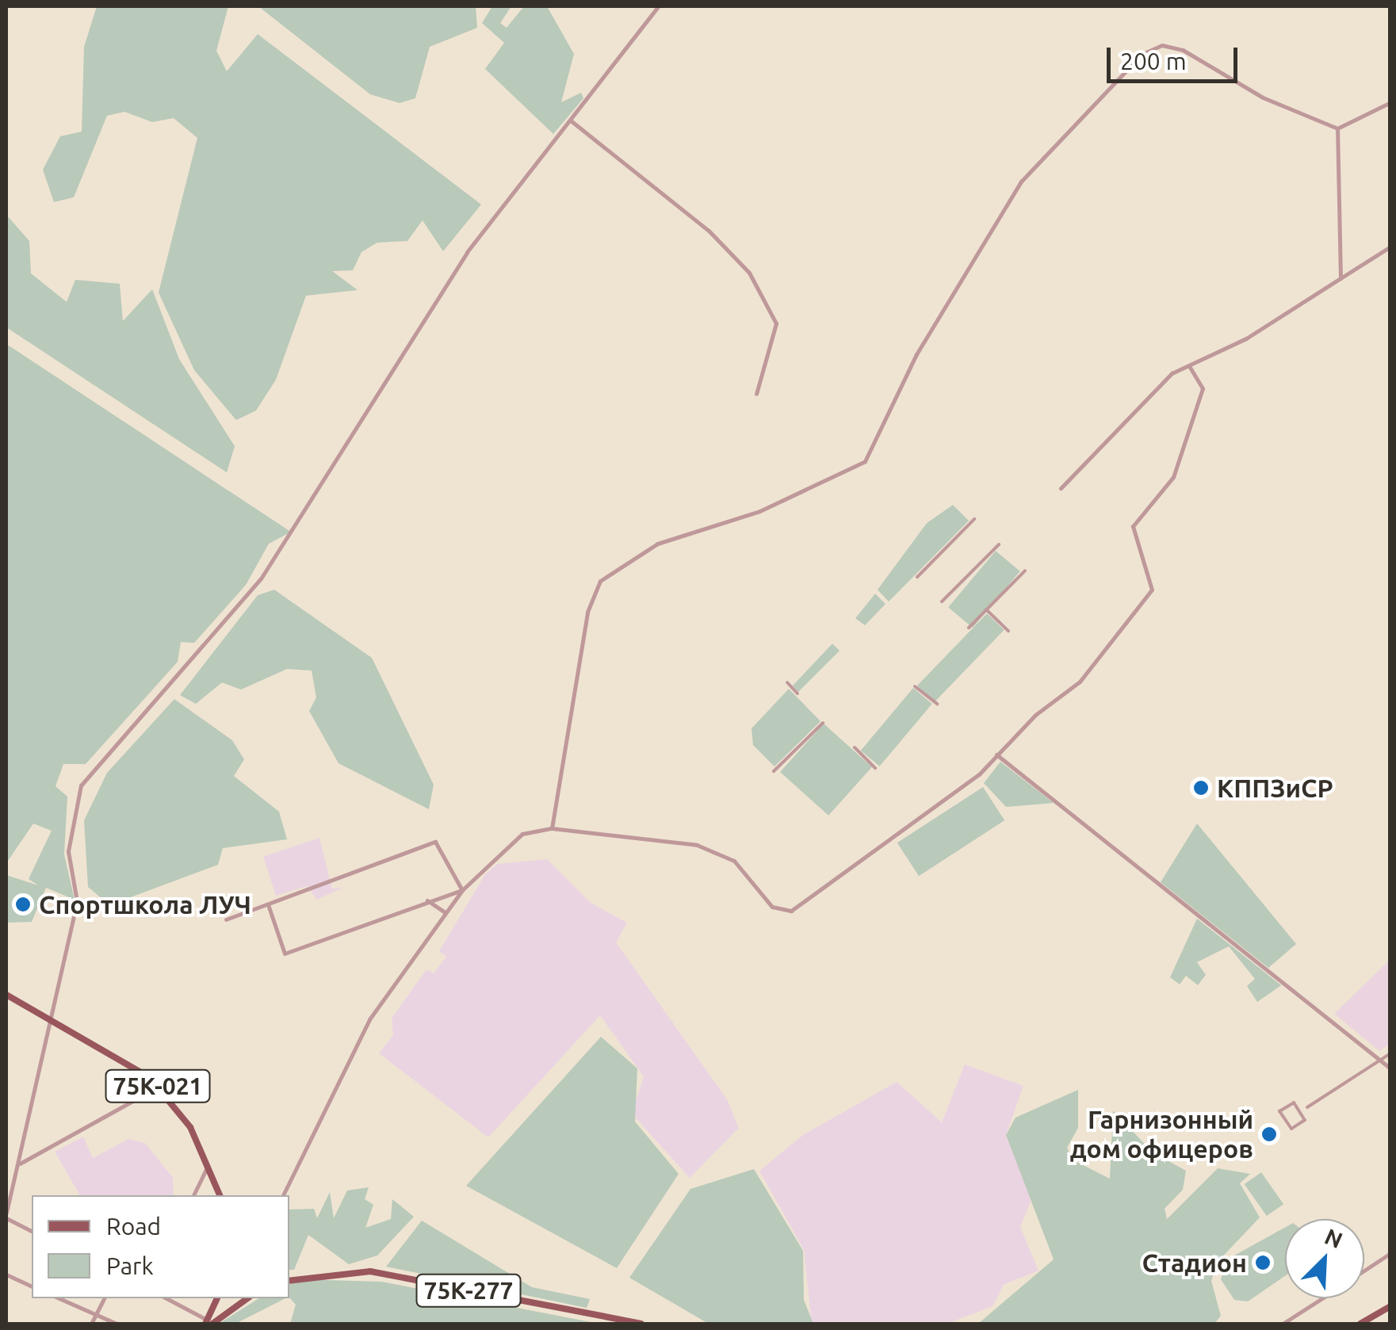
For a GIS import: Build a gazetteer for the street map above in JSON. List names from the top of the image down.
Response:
{
  "streets": {
    "main road": ["75К-021", "75К-277"]
  },
  "places": [
    "КППЗиСР",
    "Спортшкола ЛУЧ",
    "Гарнизонный дом офицеров",
    "Стадион"
  ],
  "legend": ["Road", "Park"],
  "scale_bar": "200 m",
  "north": "top right"
}
